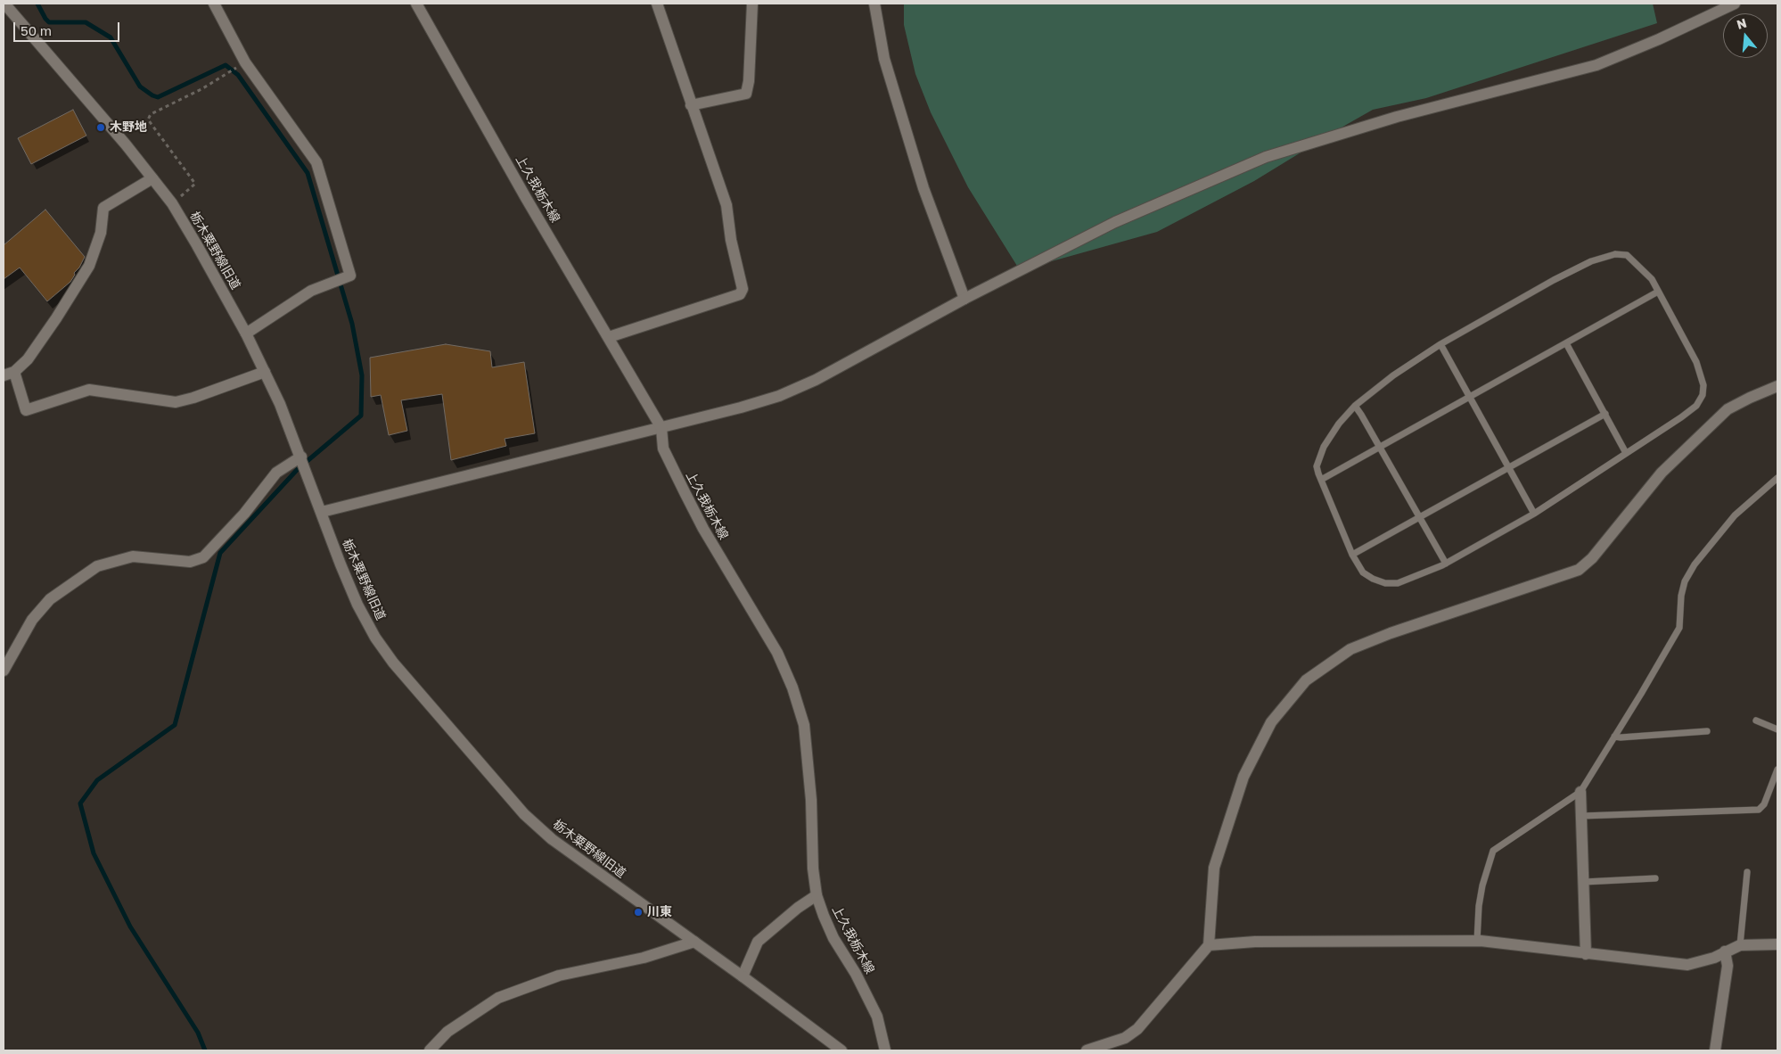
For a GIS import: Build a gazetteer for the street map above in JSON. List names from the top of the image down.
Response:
{
  "streets": {
    "street": ["上久我栃木線", "栃木粟野線旧道"]
  },
  "places": ["木野地", "川東"],
  "scale_bar": "50 m",
  "north": "top"
}
